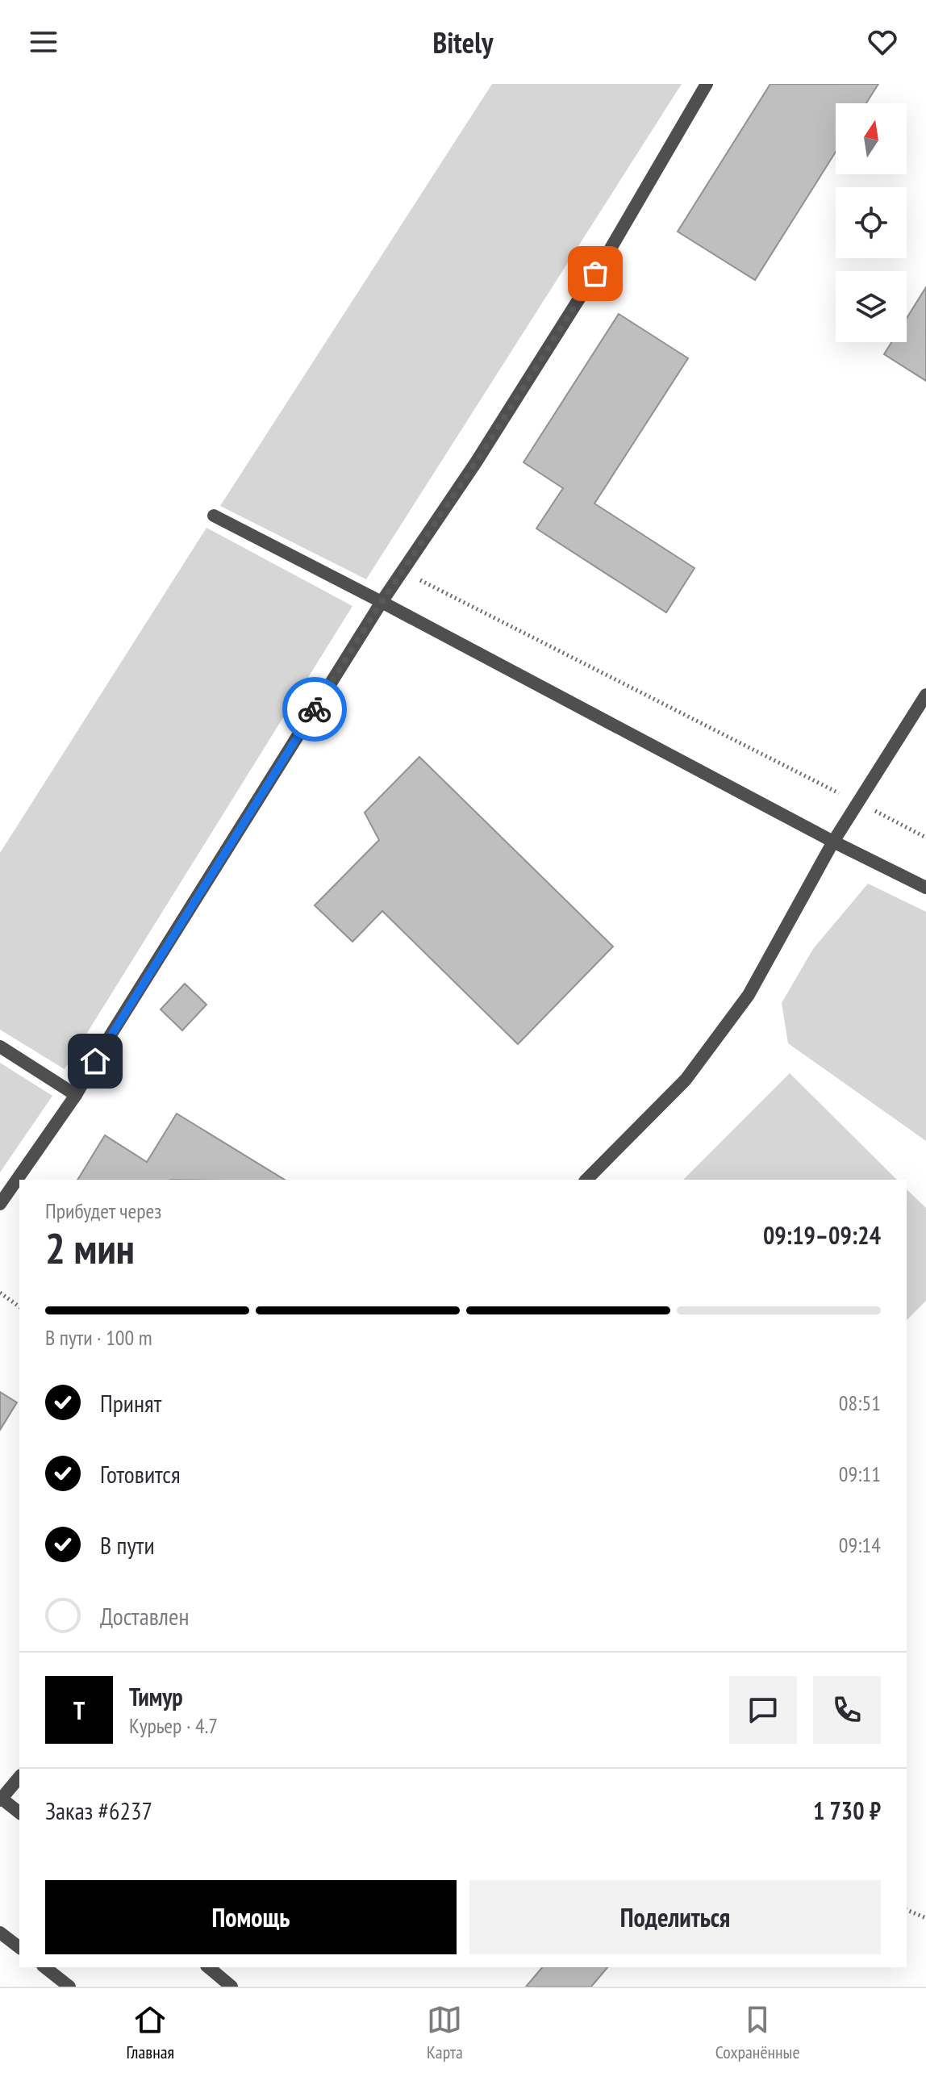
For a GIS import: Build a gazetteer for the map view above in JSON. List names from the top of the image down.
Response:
{
  "north": "top",
  "page": {
    "header": "Bitely",
    "heading": ["2 мин", "Прибудет через", "09:19–09:24"],
    "panel": [
      "Тимур",
      "Курьер · 4.7",
      "Заказ #6237",
      "1 730 ₽"
    ],
    "bar": "В пути · 100 m",
    "list": [
      ["Принят", "08:51"],
      ["Готовится", "09:11"],
      ["В пути", "09:14"],
      "Доставлен"
    ],
    "round": "Т",
    "buttons": ["Помощь", "Поделиться"],
    "tabs": ["Главная", "Карта", "Сохранённые"]
  }
}
